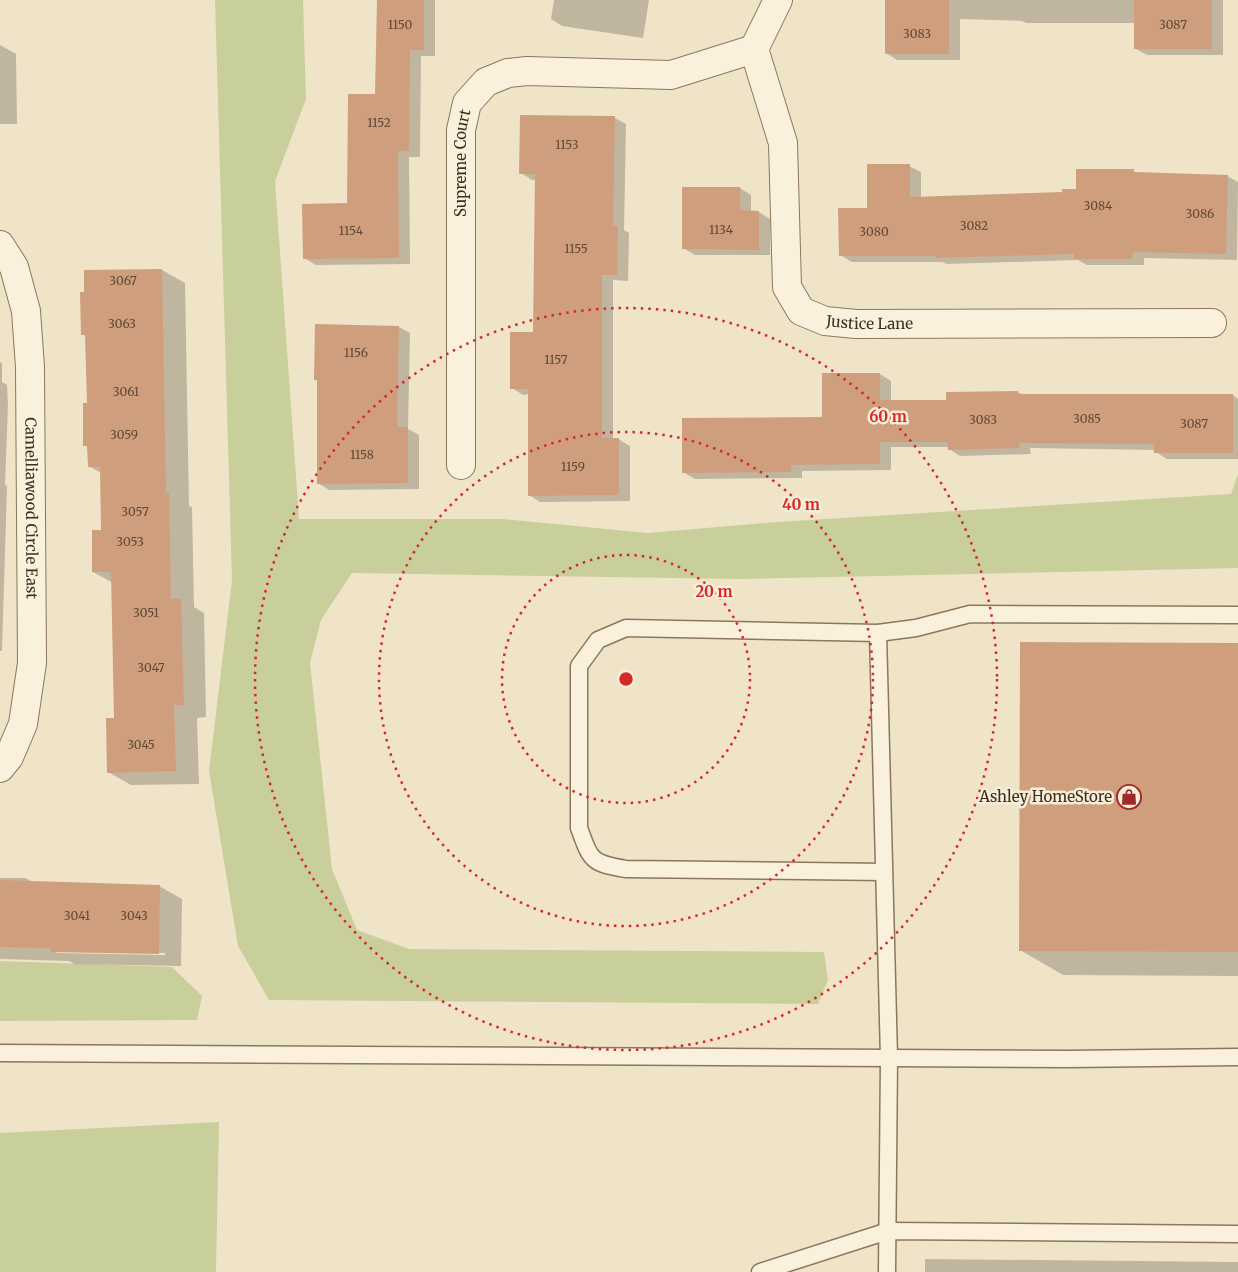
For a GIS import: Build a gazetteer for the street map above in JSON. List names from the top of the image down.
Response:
{
  "streets": {
    "street": ["Supreme Court", "Justice Lane", "Camelliawood Circle East"]
  },
  "crossings": [
    ["Supreme Court", "Justice Lane"]
  ],
  "places": {
    "shop": ["Ashley HomeStore"]
  },
  "house_numbers": [
    "1150",
    "3087",
    "3083",
    "1152",
    "1153",
    "3084",
    "3086",
    "3082",
    "1134",
    "1154",
    "3080",
    "1155",
    "3067",
    "3063",
    "1156",
    "1157",
    "3061",
    "3085",
    "3083",
    "3087",
    "3059",
    "1158",
    "1159",
    "3057",
    "3053",
    "3051",
    "3047",
    "3045",
    "3041",
    "3043"
  ],
  "rings": ["60 m", "40 m", "20 m"]
}
